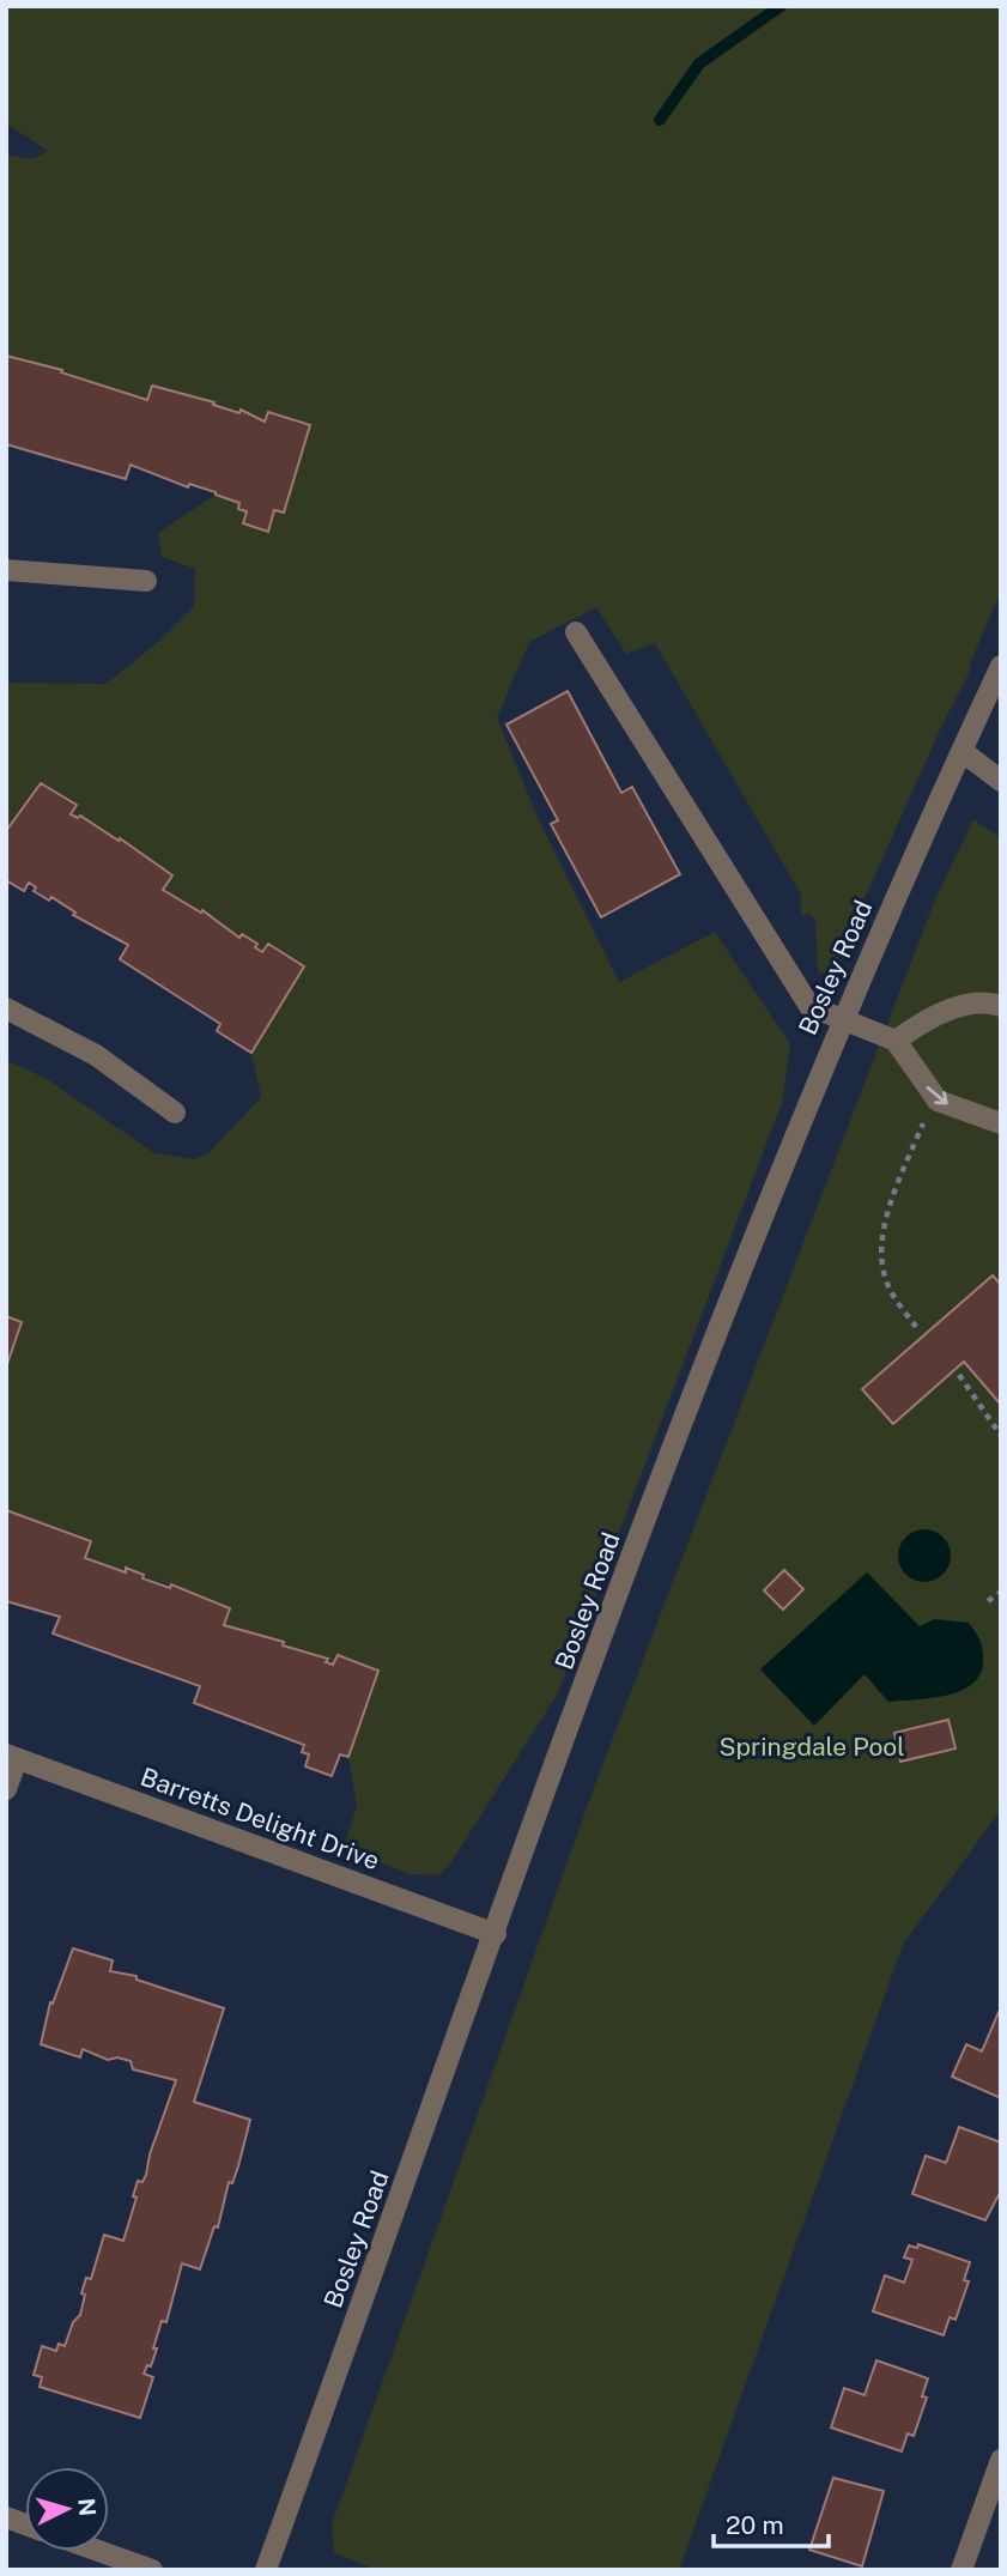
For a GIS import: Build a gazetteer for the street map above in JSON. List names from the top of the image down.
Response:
{
  "streets": {
    "street": ["Bosley Road", "Barretts Delight Drive"]
  },
  "crossings": [
    ["Bosley Road", "Barretts Delight Drive"]
  ],
  "parks": ["Springdale Pool"],
  "scale_bar": "20 m",
  "north": "right"
}
